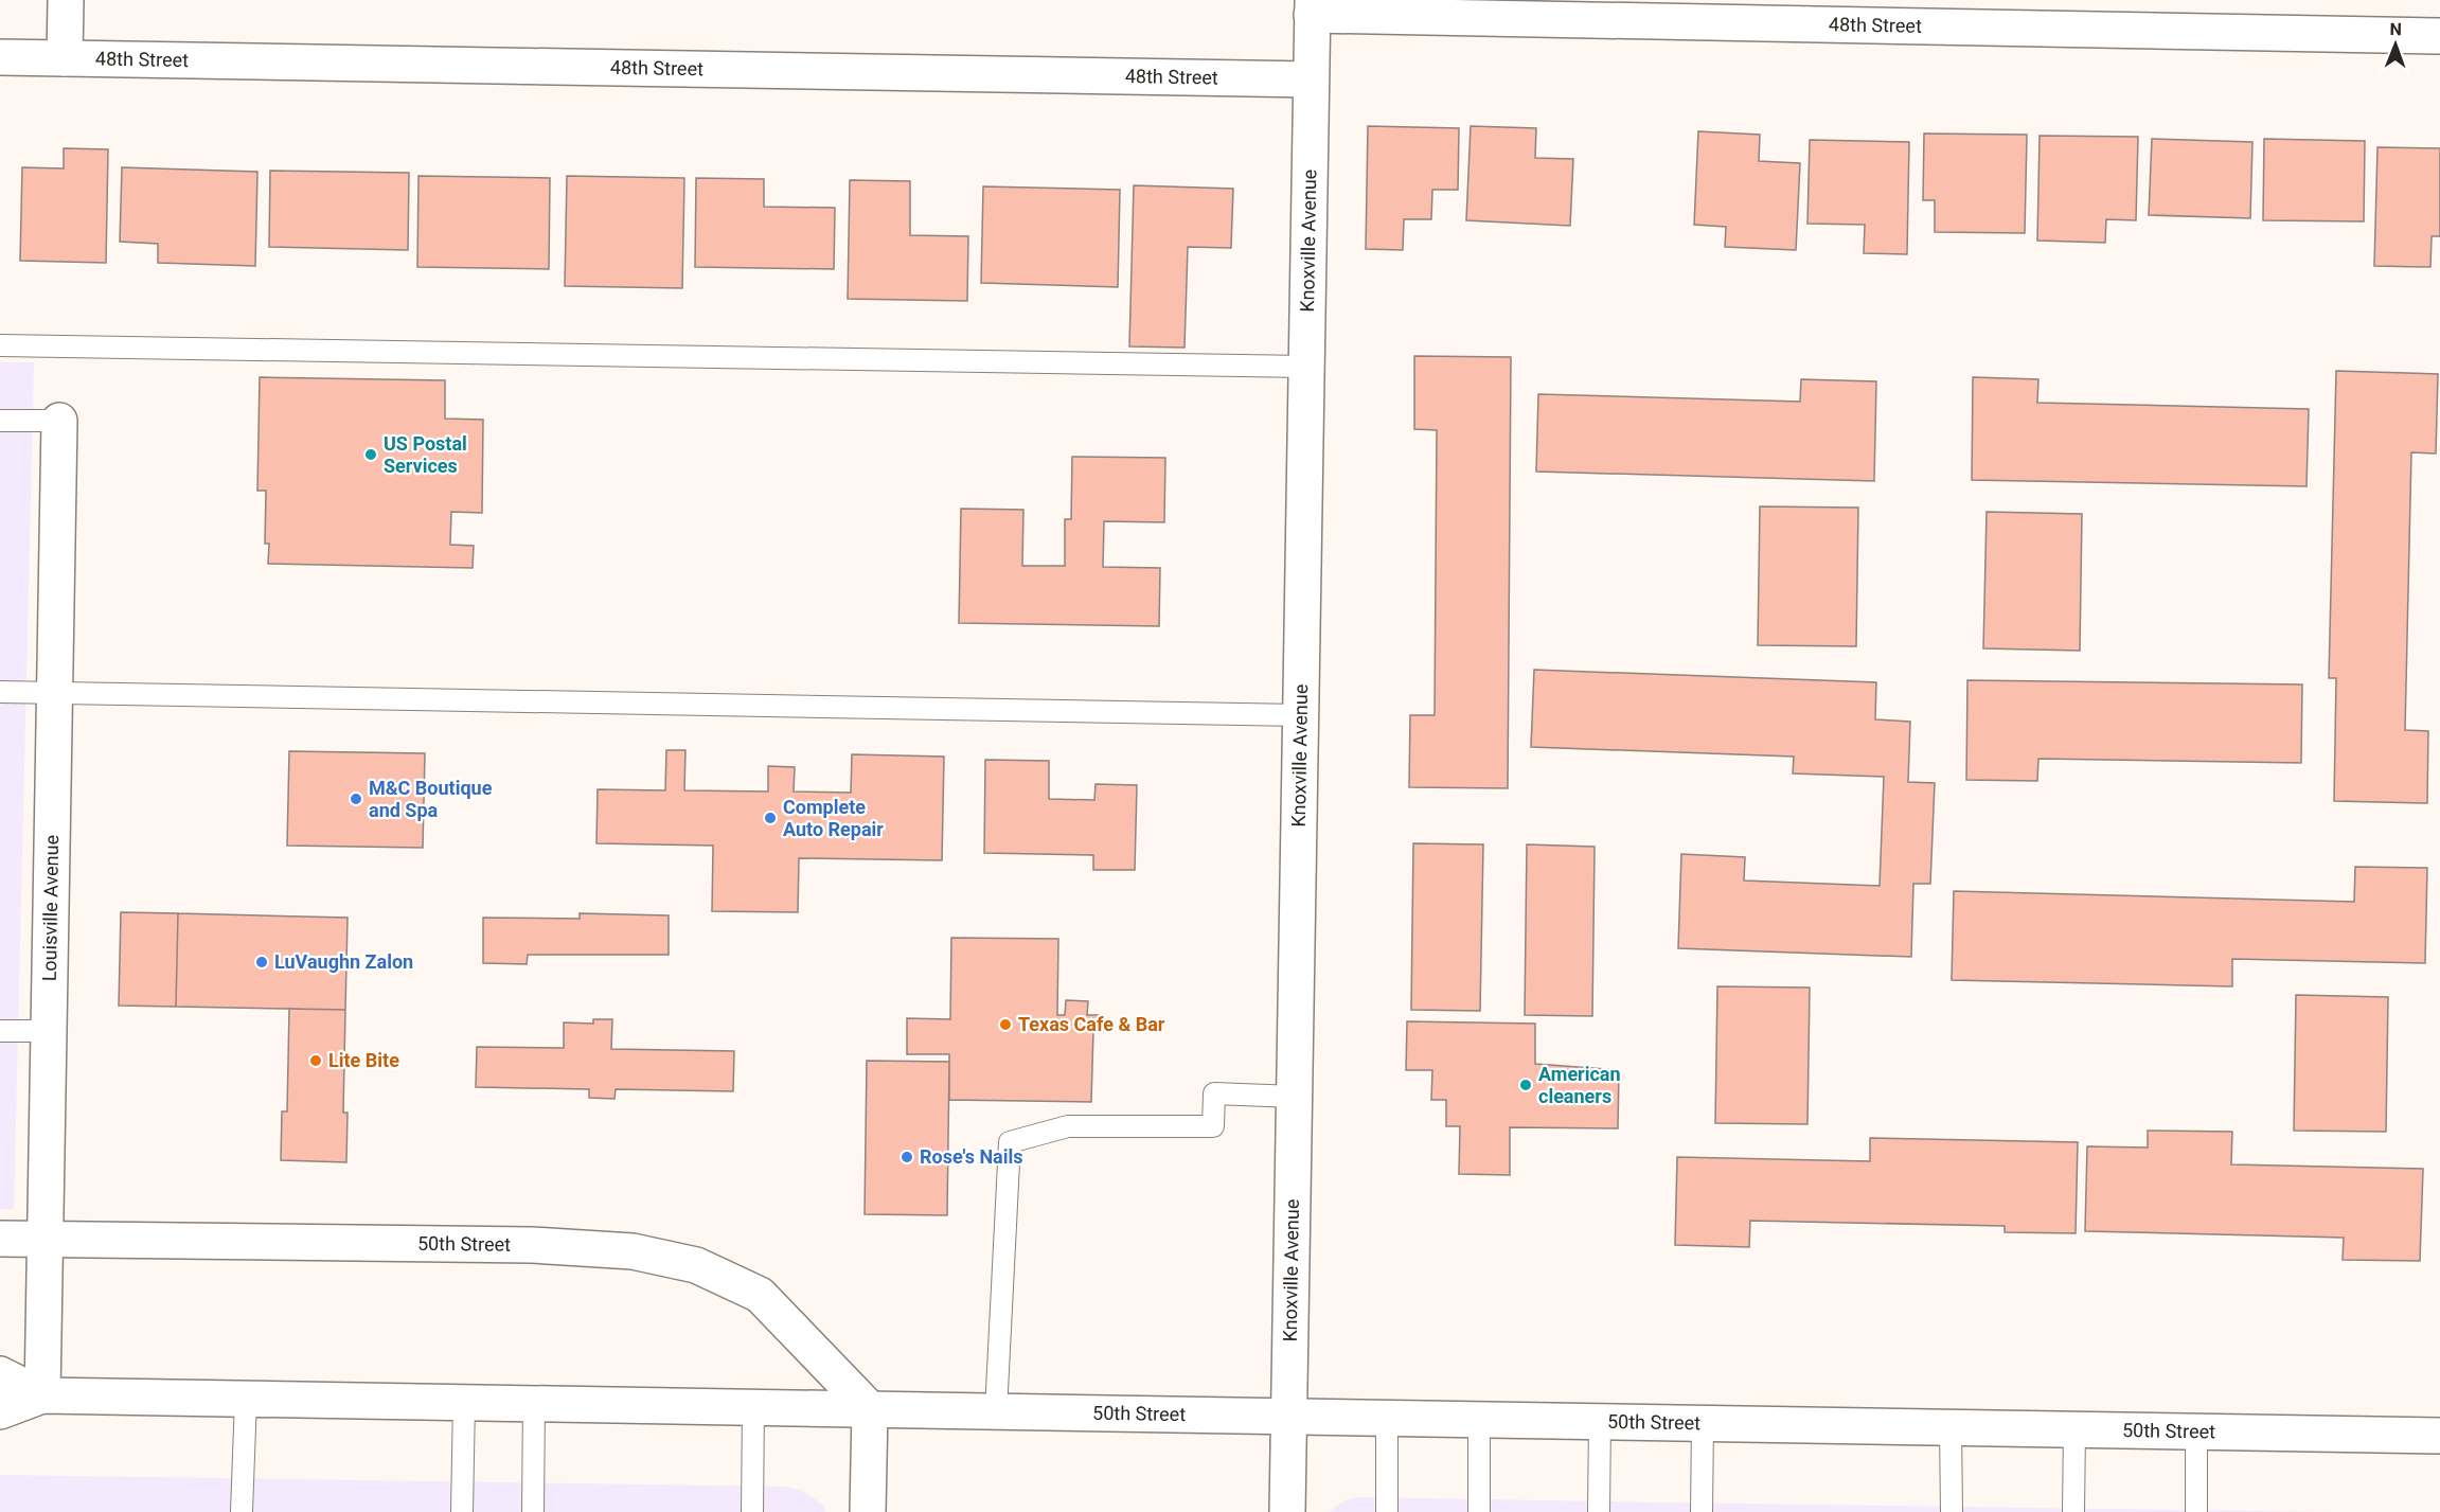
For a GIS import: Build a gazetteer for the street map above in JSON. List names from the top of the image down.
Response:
{
  "streets": {
    "street": [
      "48th Street",
      "Knoxville Avenue",
      "Louisville Avenue",
      "50th Street"
    ]
  },
  "crossings": [
    ["48th Street", "Knoxville Avenue"],
    ["Knoxville Avenue", "50th Street"],
    ["Louisville Avenue", "50th Street"]
  ],
  "places": [
    "US Postal Services",
    "M&C Boutique and Spa",
    "Complete Auto Repair",
    "LuVaughn Zalon",
    "Texas Cafe & Bar",
    "Lite Bite",
    "American cleaners",
    "Rose's Nails"
  ],
  "north": "top"
}
